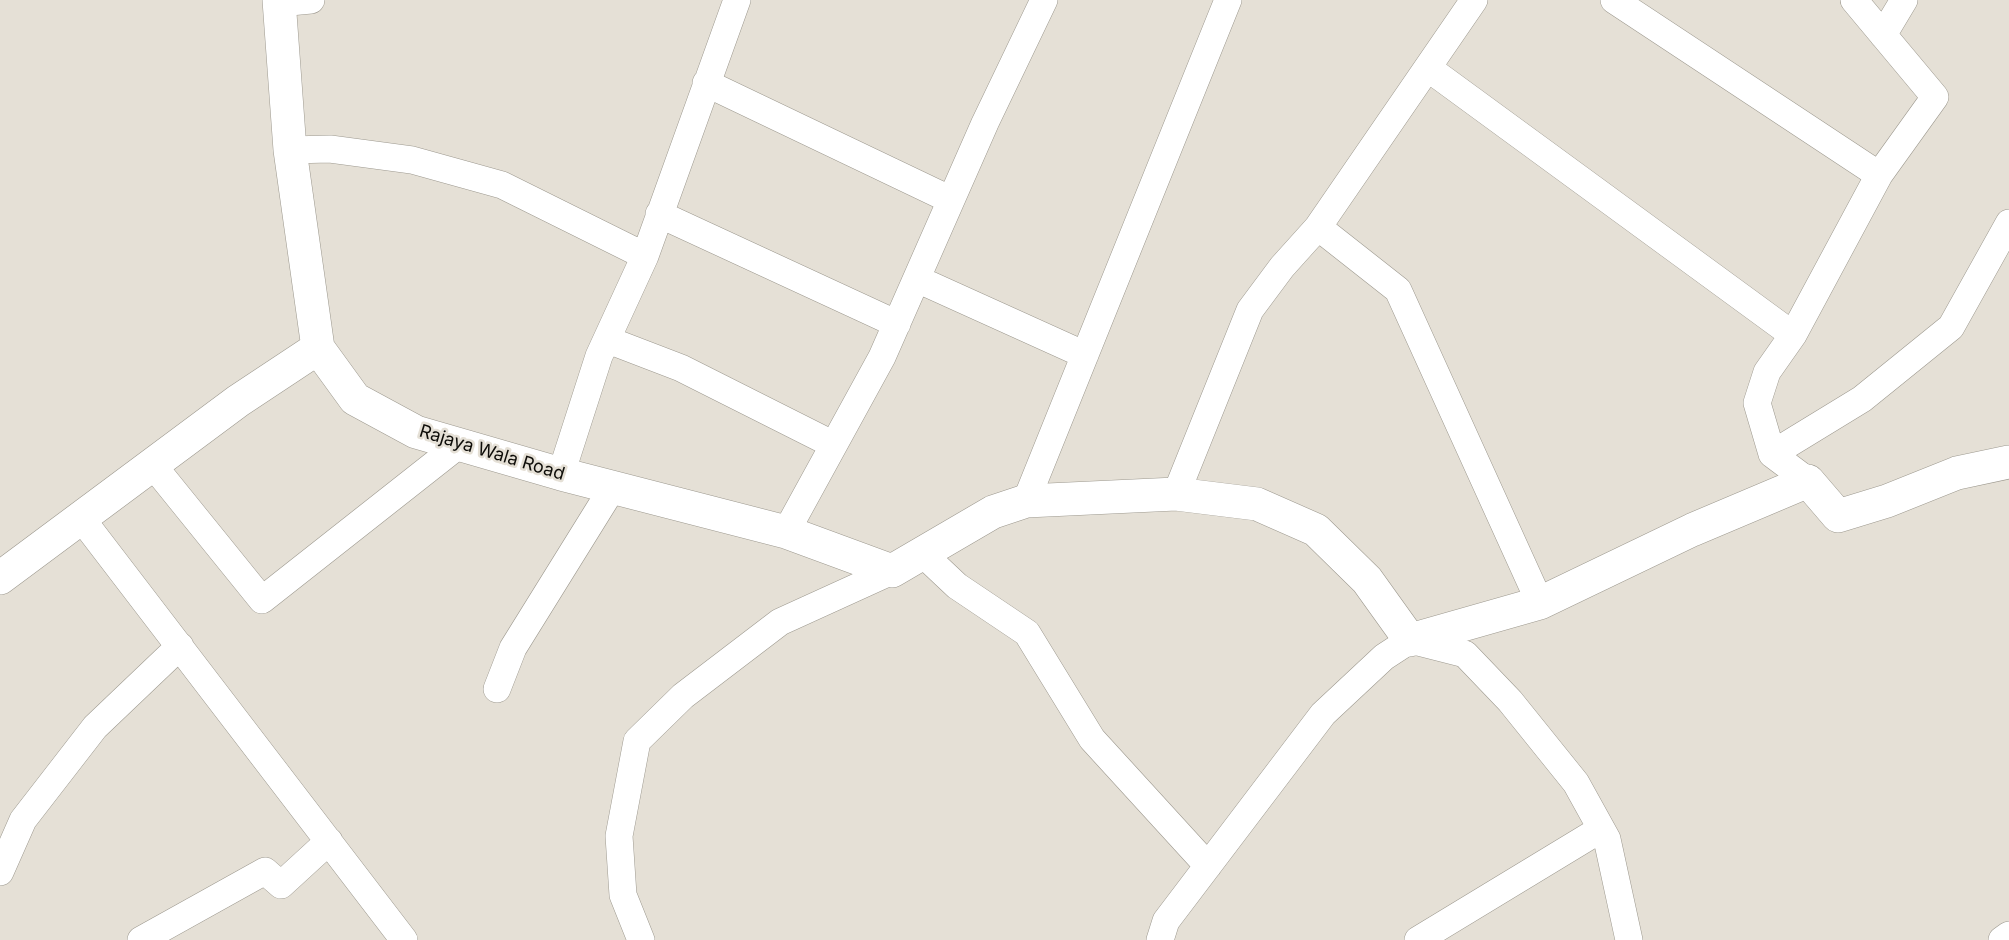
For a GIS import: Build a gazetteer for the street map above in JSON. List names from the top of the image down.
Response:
{
  "streets": {
    "street": ["Rajaya Wala Road"]
  }
}
